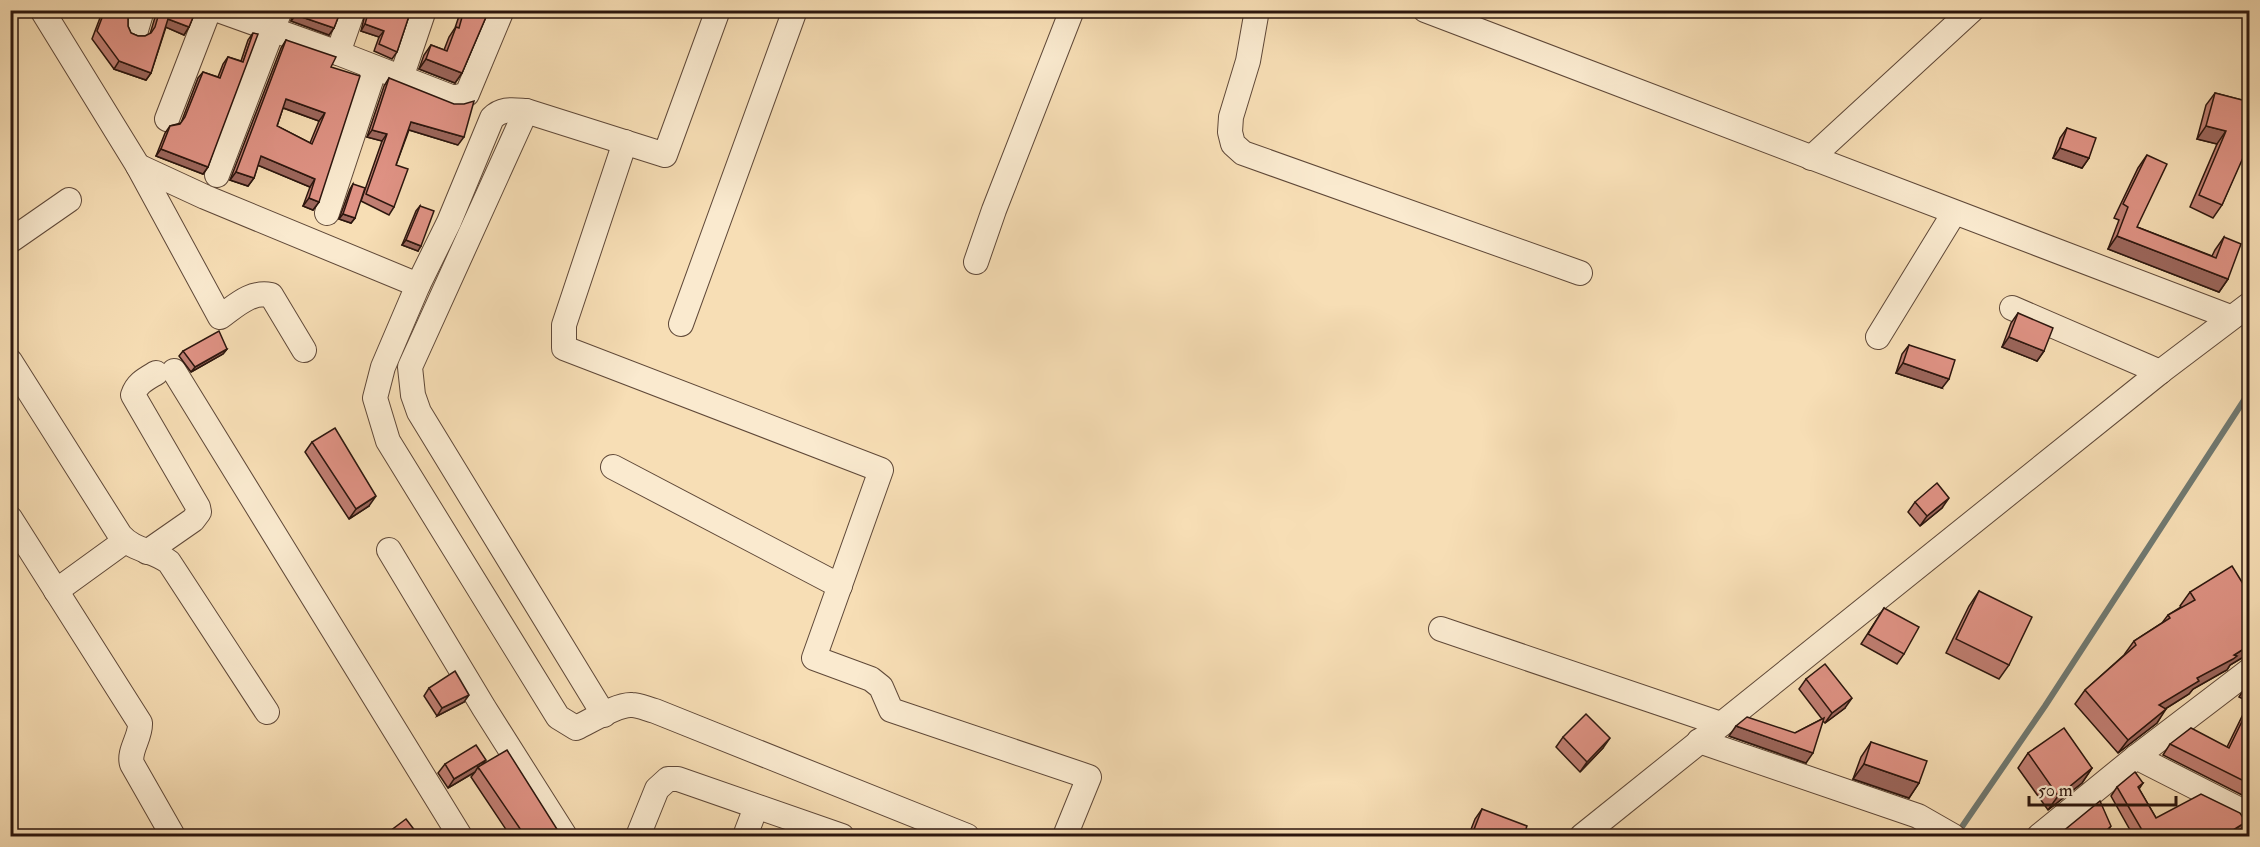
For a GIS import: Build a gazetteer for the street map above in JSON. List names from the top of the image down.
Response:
{
  "scale_bar": "50 m"
}
